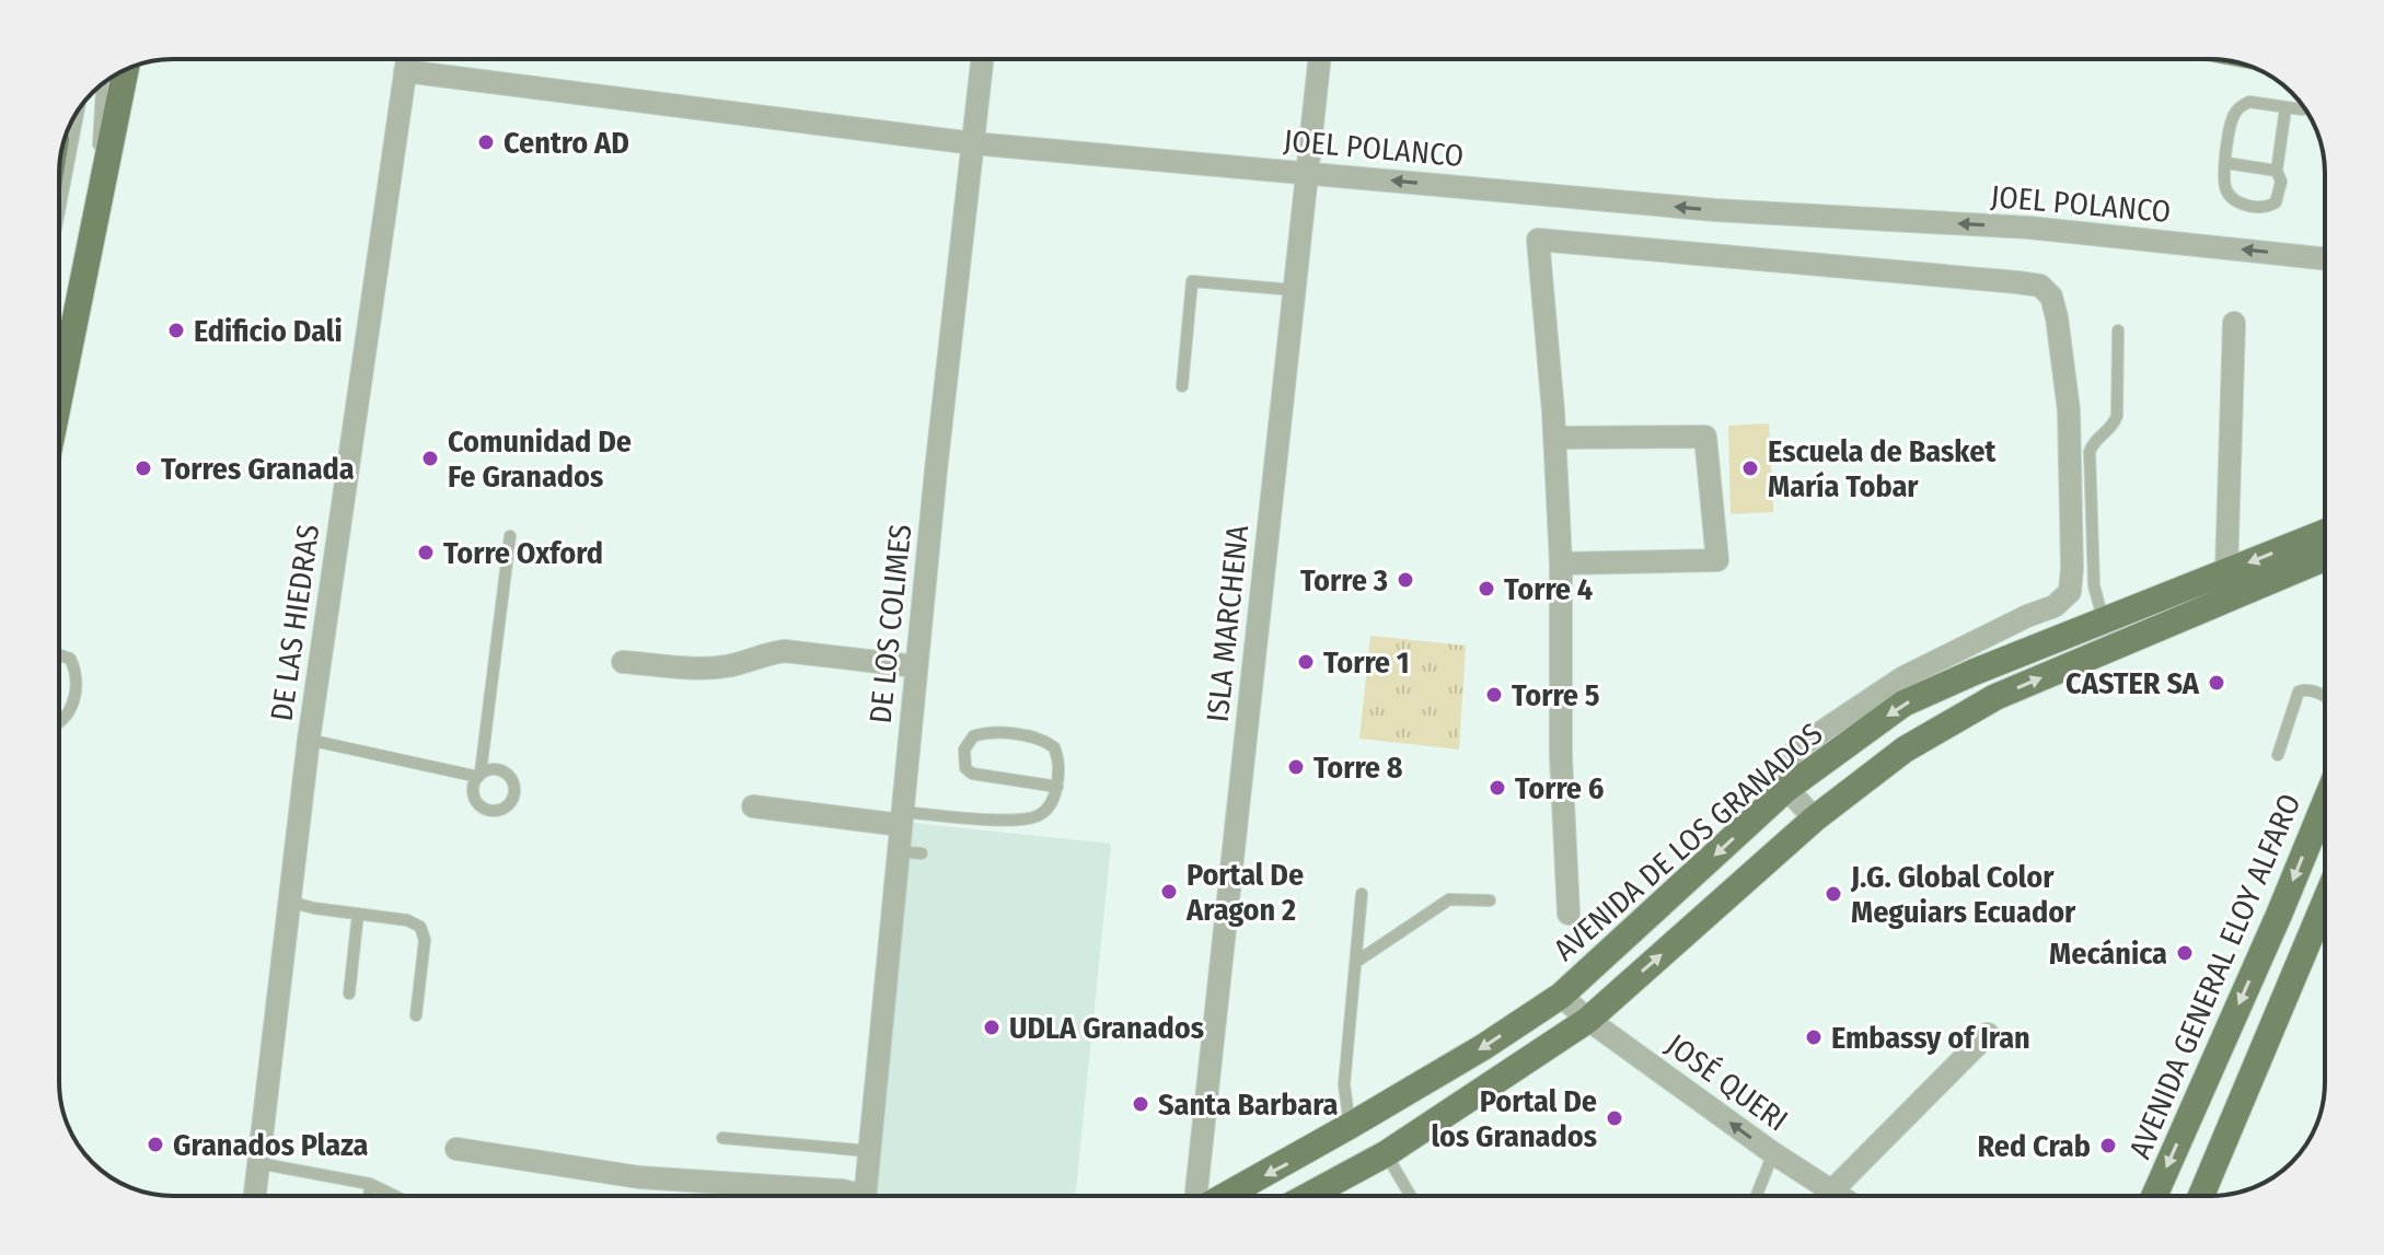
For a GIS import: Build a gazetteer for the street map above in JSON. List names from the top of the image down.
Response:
{
  "streets": {
    "main road": ["AVENIDA DE LOS GRANADOS", "AVENIDA GENERAL ELOY ALFARO"],
    "street": [
      "JOEL POLANCO",
      "DE LAS HIEDRAS",
      "DE LOS COLIMES",
      "ISLA MARCHENA",
      "JOSÉ QUERI"
    ]
  },
  "crossings": [
    ["JOEL POLANCO", "DE LAS HIEDRAS"],
    ["JOEL POLANCO", "DE LOS COLIMES"],
    ["JOEL POLANCO", "ISLA MARCHENA"],
    ["AVENIDA DE LOS GRANADOS", "JOSÉ QUERI"]
  ],
  "one_way": ["JOEL POLANCO", "JOSÉ QUERI"],
  "places": [
    "Centro AD",
    "Edificio Dali",
    "Comunidad De Fe Granados",
    "Torres Granada",
    "Escuela de Basket María Tobar",
    "Torre Oxford",
    "Torre 3",
    "Torre 4",
    "Torre 1",
    "CASTER SA",
    "Torre 5",
    "Torre 8",
    "Torre 6",
    "Portal De Aragon 2",
    "J.G. Global Color Meguiars Ecuador",
    "Mecánica",
    "UDLA Granados",
    "Embassy of Iran",
    "Santa Barbara",
    "Portal De los Granados",
    "Granados Plaza",
    "Red Crab"
  ]
}
